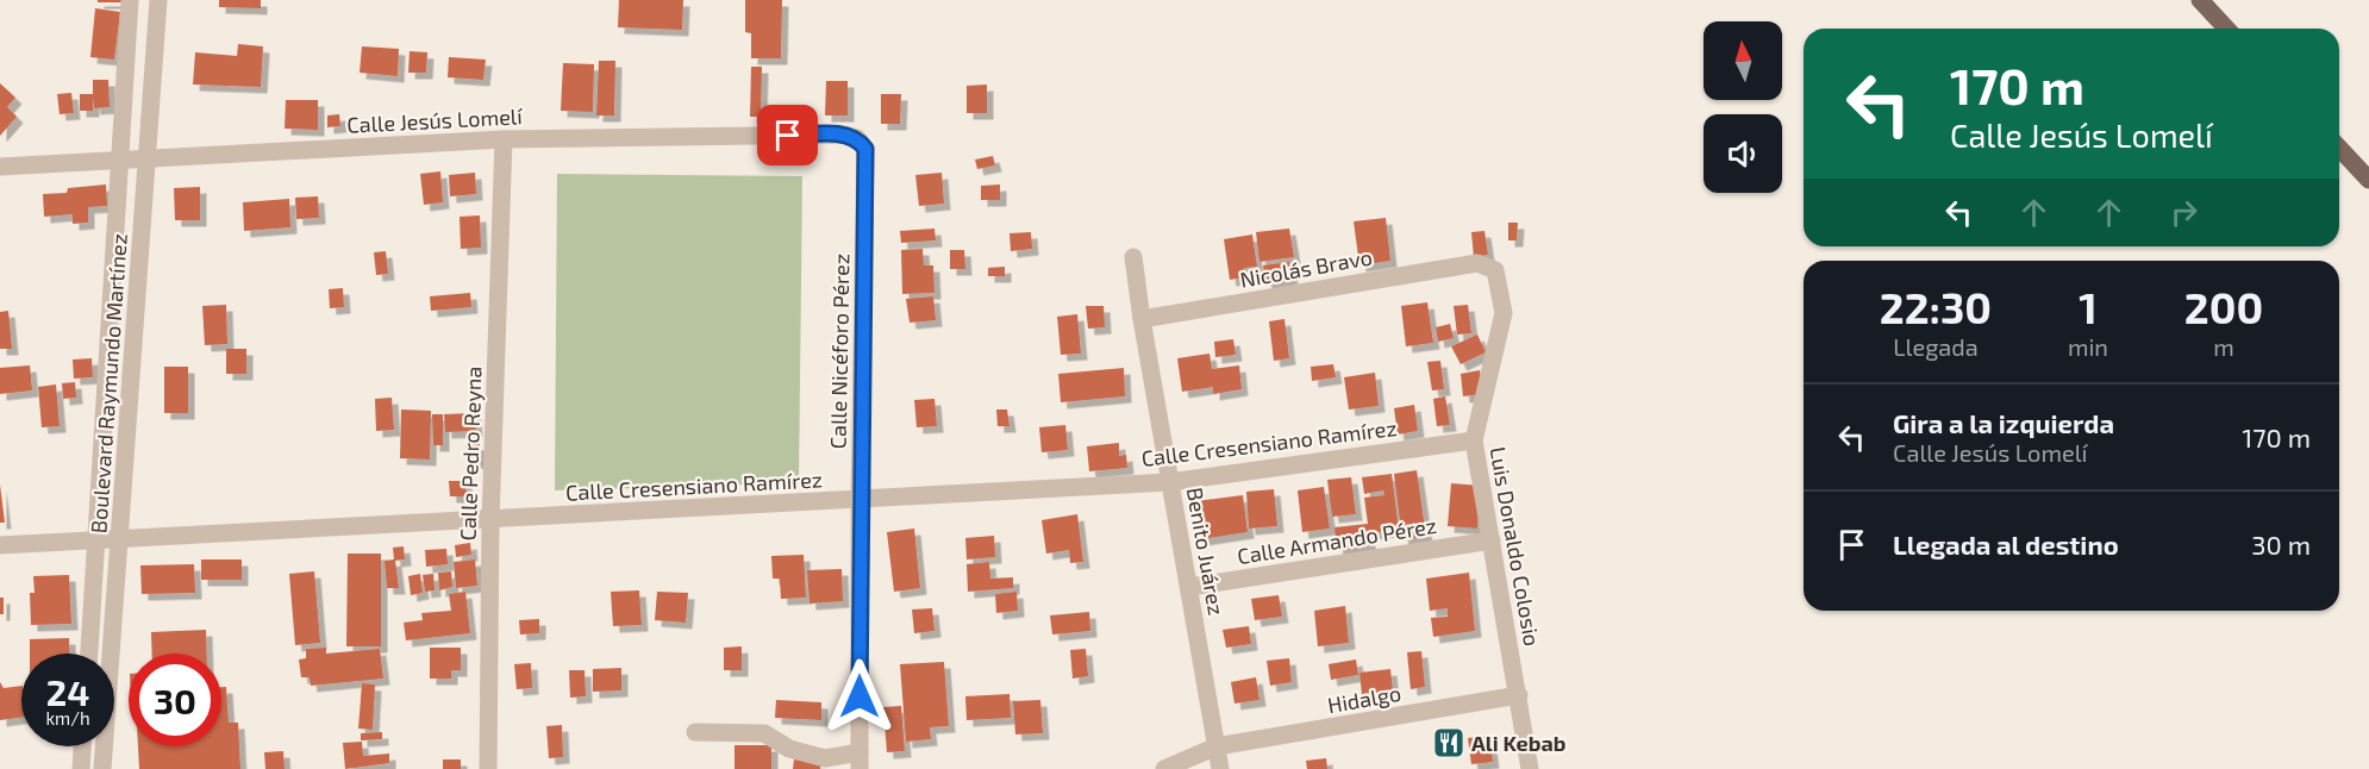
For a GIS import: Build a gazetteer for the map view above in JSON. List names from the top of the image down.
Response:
{
  "streets": {
    "street": [
      "Calle Jesús Lomelí",
      "Nicolás Bravo",
      "Calle Nicéforo Pérez",
      "Boulevard Raymundo Martínez",
      "Calle Cresensiano Ramírez",
      "Calle Pedro Reyna",
      "Calle Armando Pérez",
      "Luis Donaldo Colosio",
      "Benito Juárez",
      "Hidalgo"
    ]
  },
  "crossings": [
    ["Calle Jesús Lomelí", "Calle Nicéforo Pérez"],
    ["Calle Jesús Lomelí", "Boulevard Raymundo Martínez"],
    ["Calle Jesús Lomelí", "Calle Pedro Reyna"],
    ["Nicolás Bravo", "Luis Donaldo Colosio"],
    ["Nicolás Bravo", "Benito Juárez"],
    ["Calle Nicéforo Pérez", "Calle Cresensiano Ramírez"],
    ["Boulevard Raymundo Martínez", "Calle Cresensiano Ramírez"],
    ["Calle Cresensiano Ramírez", "Calle Pedro Reyna"],
    ["Calle Cresensiano Ramírez", "Luis Donaldo Colosio"],
    ["Calle Cresensiano Ramírez", "Benito Juárez"],
    ["Calle Armando Pérez", "Luis Donaldo Colosio"],
    ["Calle Armando Pérez", "Benito Juárez"],
    ["Luis Donaldo Colosio", "Hidalgo"],
    ["Benito Juárez", "Hidalgo"]
  ],
  "places": {
    "restaurant": ["Ali Kebab"]
  },
  "north": "top",
  "page": {
    "turn": ["170 m", "Calle Jesús Lomelí"],
    "eta": [
      "22:30",
      "Llegada",
      "1",
      "min",
      "200",
      "m"
    ],
    "list": [
      {
        "name": "Gira a la izquierda",
        "note": "Calle Jesús Lomelí",
        "value": "170 m"
      },
      {
        "name": "Llegada al destino",
        "value": "30 m"
      }
    ],
    "speed": "24 km/h",
    "limit": "30"
  }
}
